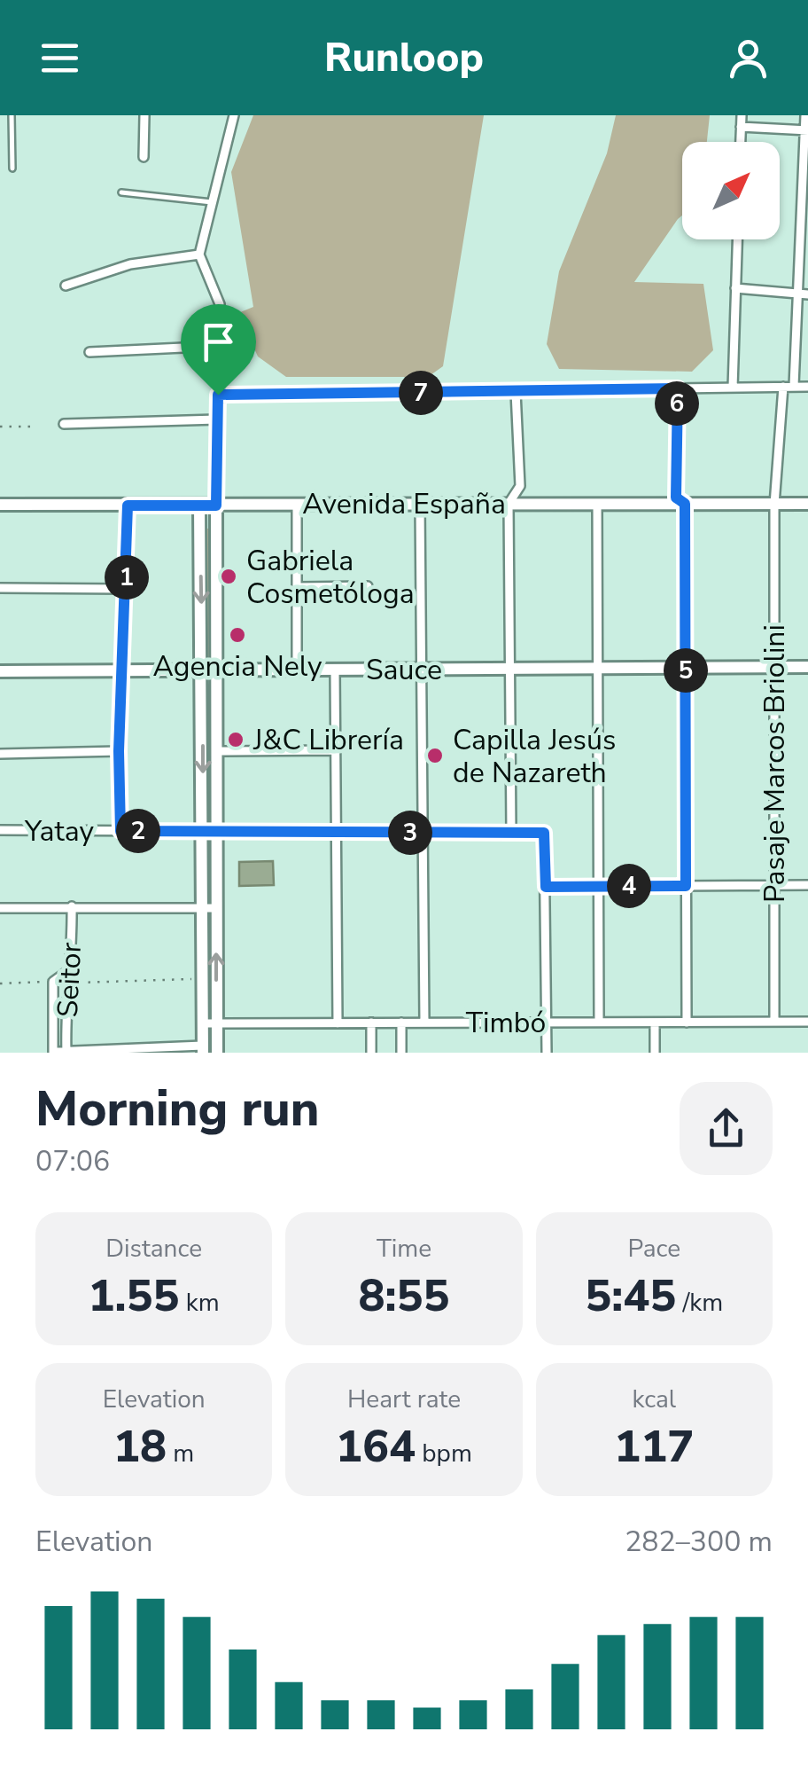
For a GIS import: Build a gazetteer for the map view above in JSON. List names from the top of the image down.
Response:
{
  "streets": {
    "main road": ["Avenida España", "Sauce"],
    "street": [
      "Pasaje Marcos Briolini",
      "Yatay",
      "Seitor",
      "Timbó"
    ]
  },
  "crossings": [
    ["Avenida España", "Pasaje Marcos Briolini"],
    ["Sauce", "Pasaje Marcos Briolini"],
    ["Pasaje Marcos Briolini", "Timbó"]
  ],
  "places": [
    "Gabriela Cosmetóloga",
    "Agencia Nely",
    "J&C Librería",
    "Capilla Jesús de Nazareth"
  ],
  "north": "top right",
  "page": {
    "header": "Runloop",
    "pins": [
      "7",
      "6",
      "1",
      "5",
      "2",
      "3",
      "4"
    ],
    "heading": ["Morning run", "07:06"],
    "stats": [
      ["Distance", "1.55 km"],
      ["Time", "8:55"],
      ["Pace", "5:45 /km"],
      ["Elevation", "18 m"],
      ["Heart rate", "164 bpm"],
      ["kcal", "117"]
    ],
    "chart": ["Elevation", "282–300 m"]
  }
}
